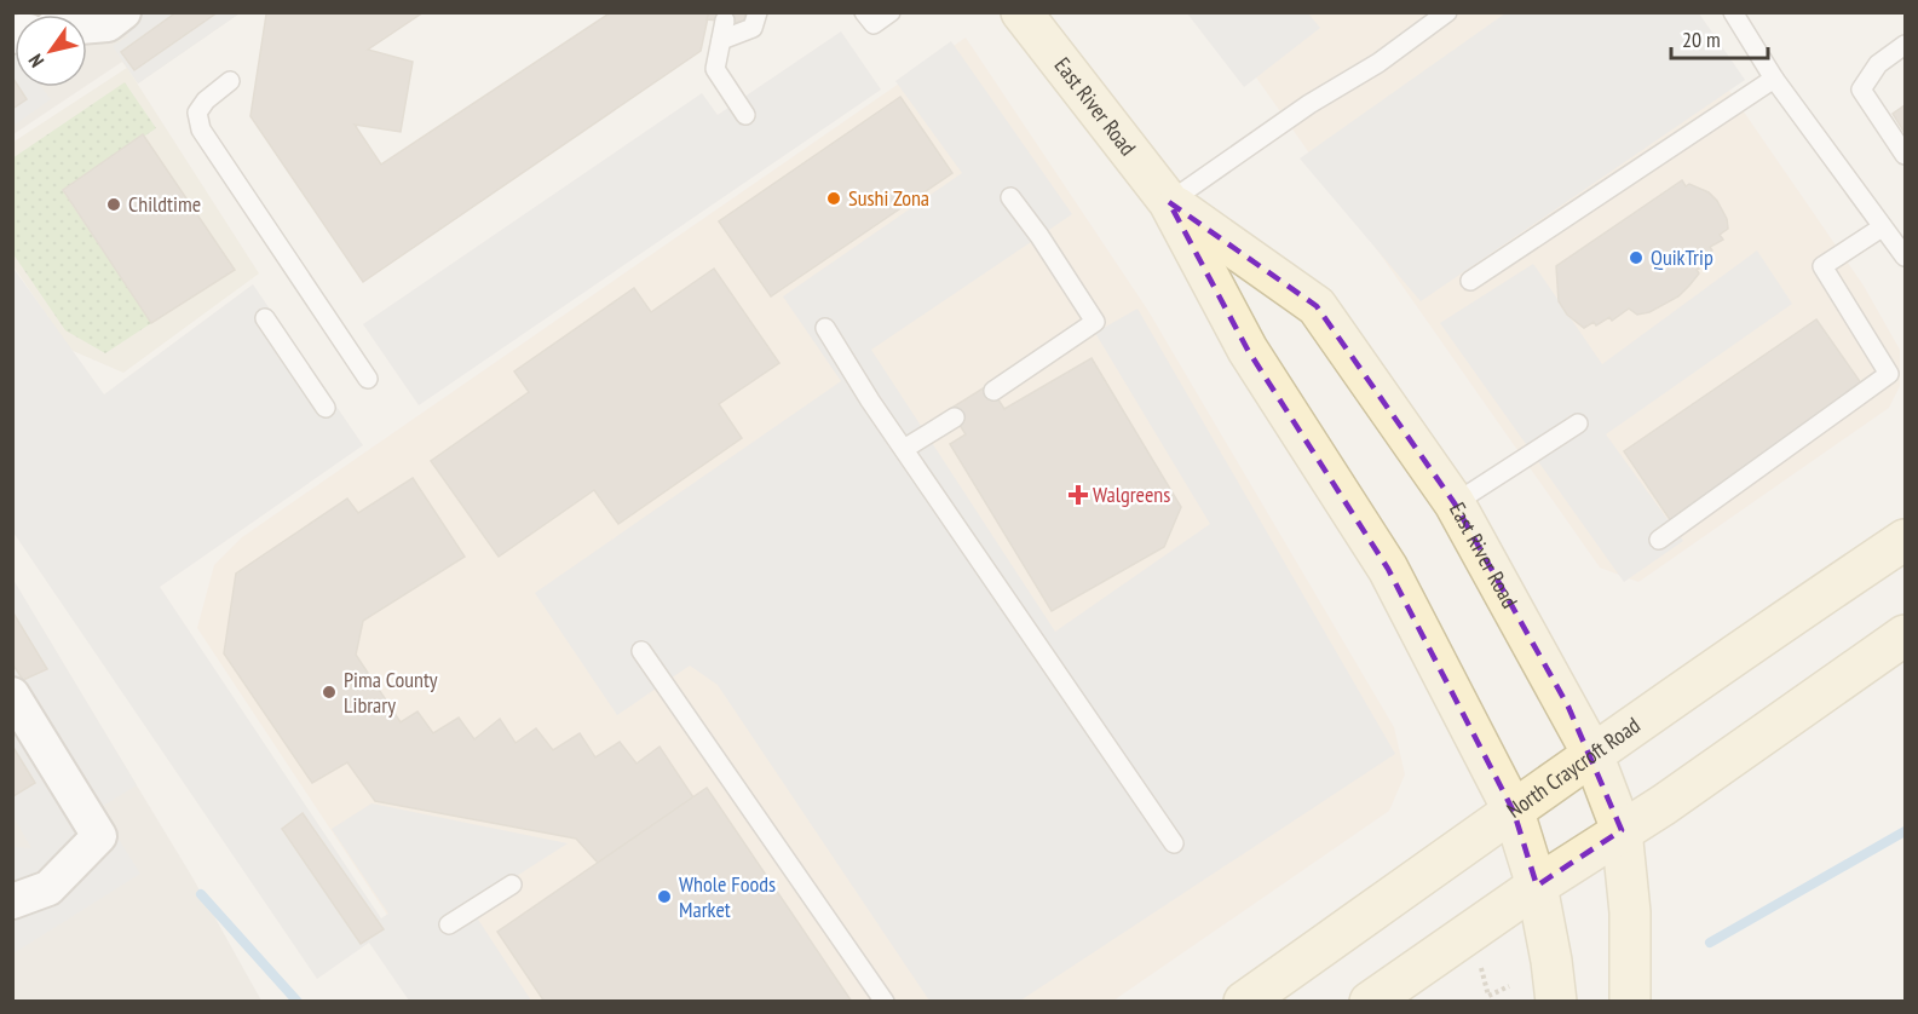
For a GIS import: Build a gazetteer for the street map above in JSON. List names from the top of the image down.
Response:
{
  "streets": {
    "street": ["East River Road", "North Craycroft Road"]
  },
  "crossings": [
    ["East River Road", "North Craycroft Road"]
  ],
  "places": {
    "other": [
      "Sushi Zona",
      "Childtime",
      "QuikTrip",
      "Pima County Library",
      "Whole Foods Market"
    ],
    "health": ["Walgreens"]
  },
  "scale_bar": "20 m",
  "north": "bottom left"
}
